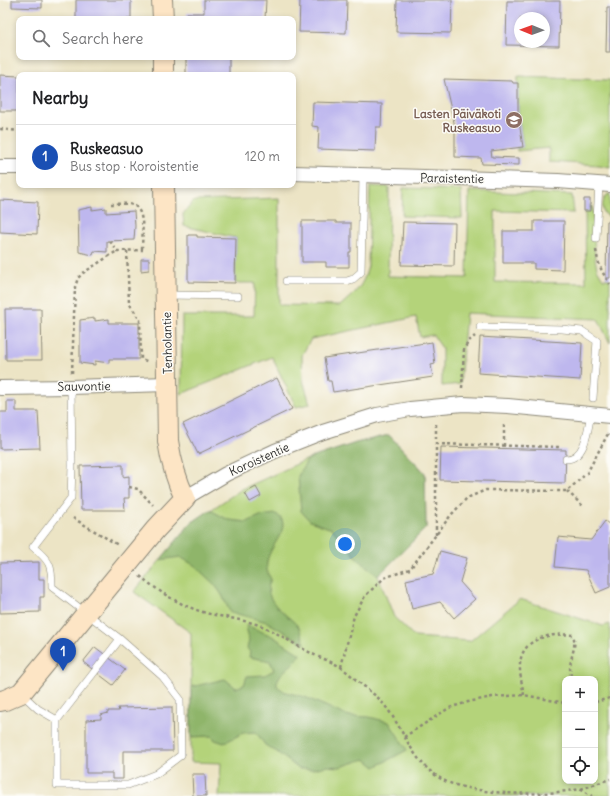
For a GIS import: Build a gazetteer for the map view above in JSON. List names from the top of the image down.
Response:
{
  "streets": {
    "street": [
      "Paraistentie",
      "Tenholantie",
      "Sauvontie",
      "Koroistentie"
    ]
  },
  "crossings": [
    ["Tenholantie", "Sauvontie"],
    ["Tenholantie", "Koroistentie"]
  ],
  "places": {
    "school or university": ["Lasten Päiväkoti Ruskeasuo"]
  },
  "north": "left",
  "page": {
    "search": "Search here",
    "heading": "Nearby",
    "list": [
      {
        "mark": "1",
        "name": "Ruskeasuo",
        "note": "Bus stop · Koroistentie",
        "value": "120 m"
      }
    ],
    "pins": "1",
    "map_buttons": ["+", "−"]
  }
}
